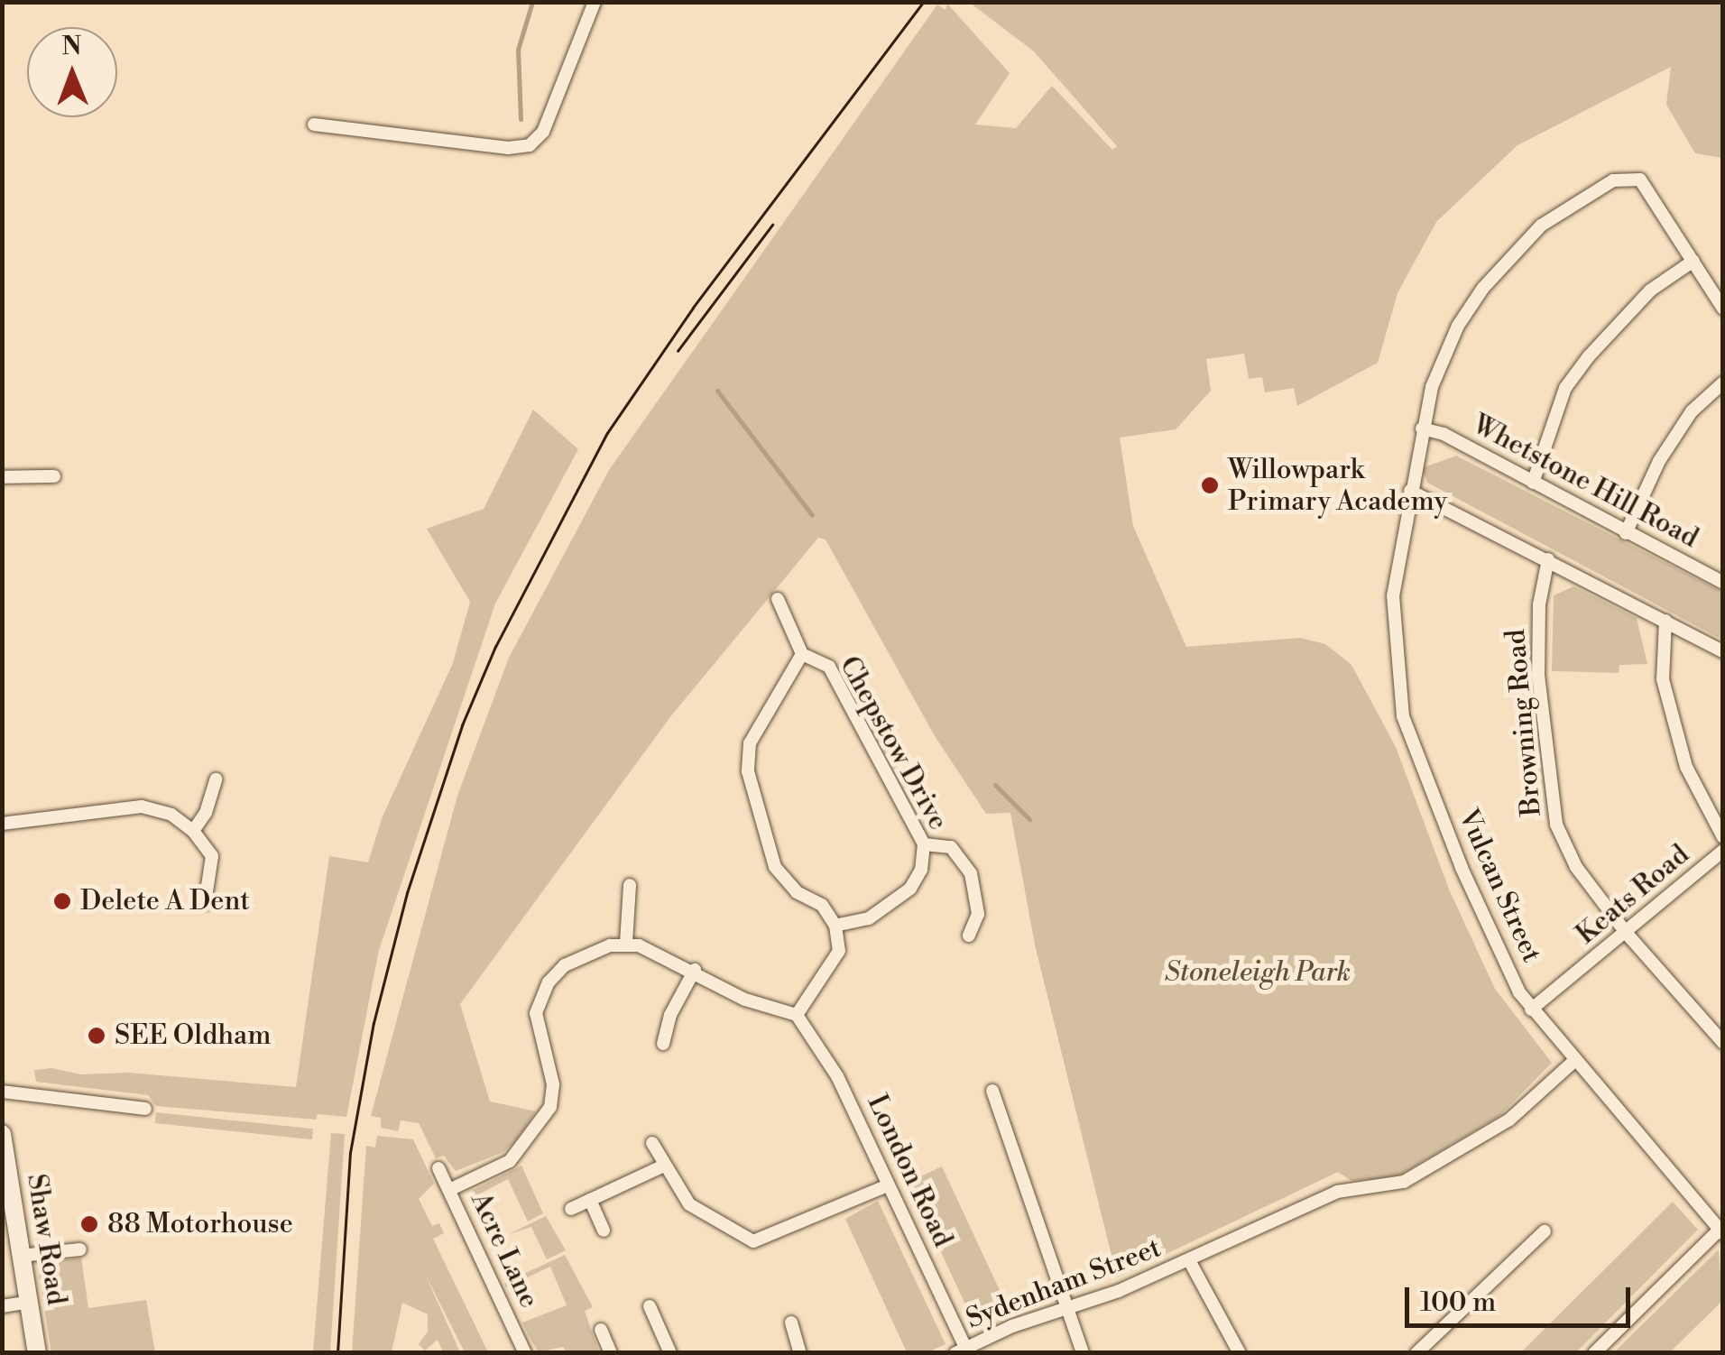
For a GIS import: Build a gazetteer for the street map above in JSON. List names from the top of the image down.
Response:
{
  "streets": {
    "main road": ["Shaw Road"],
    "street": [
      "Whetstone Hill Road",
      "Browning Road",
      "Chepstow Drive",
      "Vulcan Street",
      "Keats Road",
      "London Road",
      "Acre Lane",
      "Sydenham Street"
    ]
  },
  "crossings": [
    ["Whetstone Hill Road", "Vulcan Street"],
    ["Browning Road", "Keats Road"],
    ["Vulcan Street", "Keats Road"],
    ["Vulcan Street", "Sydenham Street"],
    ["London Road", "Sydenham Street"]
  ],
  "parks": ["Stoneleigh Park"],
  "places": [
    "Willowpark Primary Academy",
    "Delete A Dent",
    "SEE Oldham",
    "88 Motorhouse"
  ],
  "scale_bar": "100 m",
  "north": "top"
}
